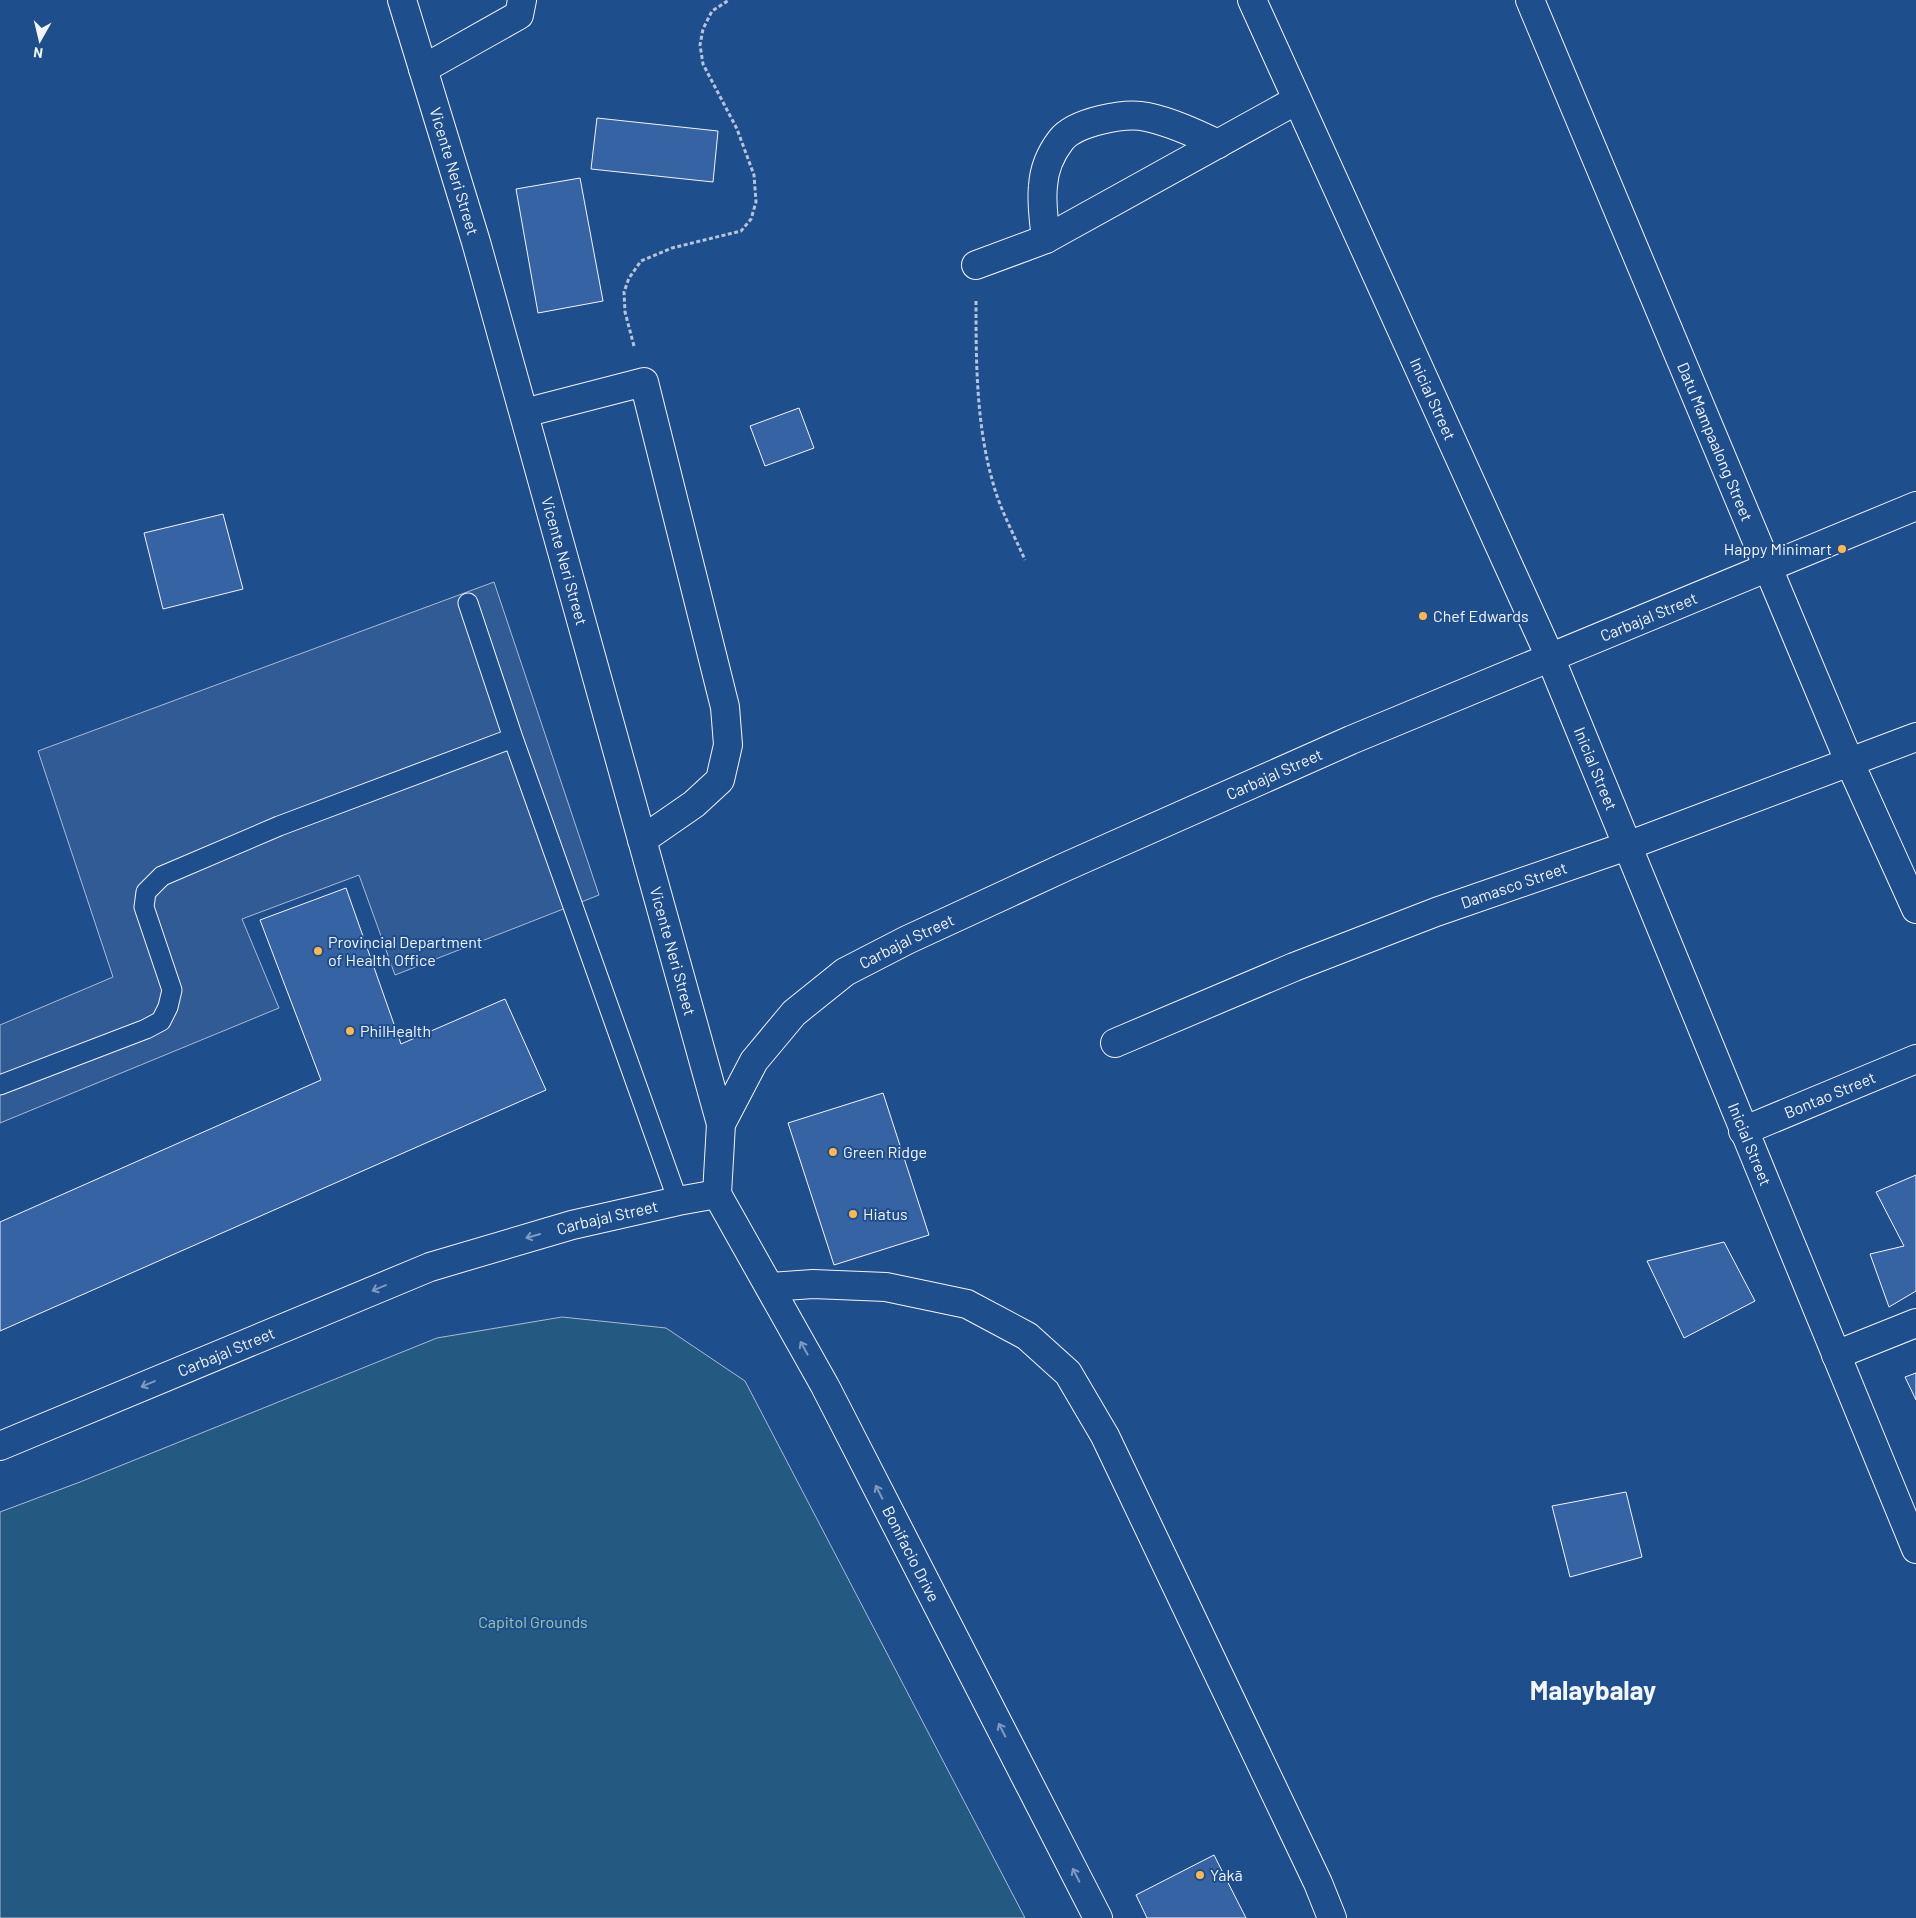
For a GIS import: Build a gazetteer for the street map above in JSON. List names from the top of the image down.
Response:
{
  "streets": {
    "street": [
      "Vicente Neri Street",
      "Inicial Street",
      "Datu Mampaalong Street",
      "Carbajal Street",
      "Damasco Street",
      "Bontao Street",
      "Bonifacio Drive"
    ]
  },
  "crossings": [
    ["Vicente Neri Street", "Carbajal Street"],
    ["Inicial Street", "Carbajal Street"],
    ["Inicial Street", "Damasco Street"],
    ["Inicial Street", "Bontao Street"],
    ["Datu Mampaalong Street", "Carbajal Street"],
    ["Datu Mampaalong Street", "Damasco Street"],
    ["Carbajal Street", "Bonifacio Drive"]
  ],
  "one_way": ["Bonifacio Drive"],
  "districts": ["Malaybalay"],
  "parks": ["Capitol Grounds"],
  "places": [
    "Happy Minimart",
    "Chef Edwards",
    "Provincial Department of Health Office",
    "PhilHealth",
    "Green Ridge",
    "Hiatus",
    "Yakā"
  ],
  "north": "bottom"
}
